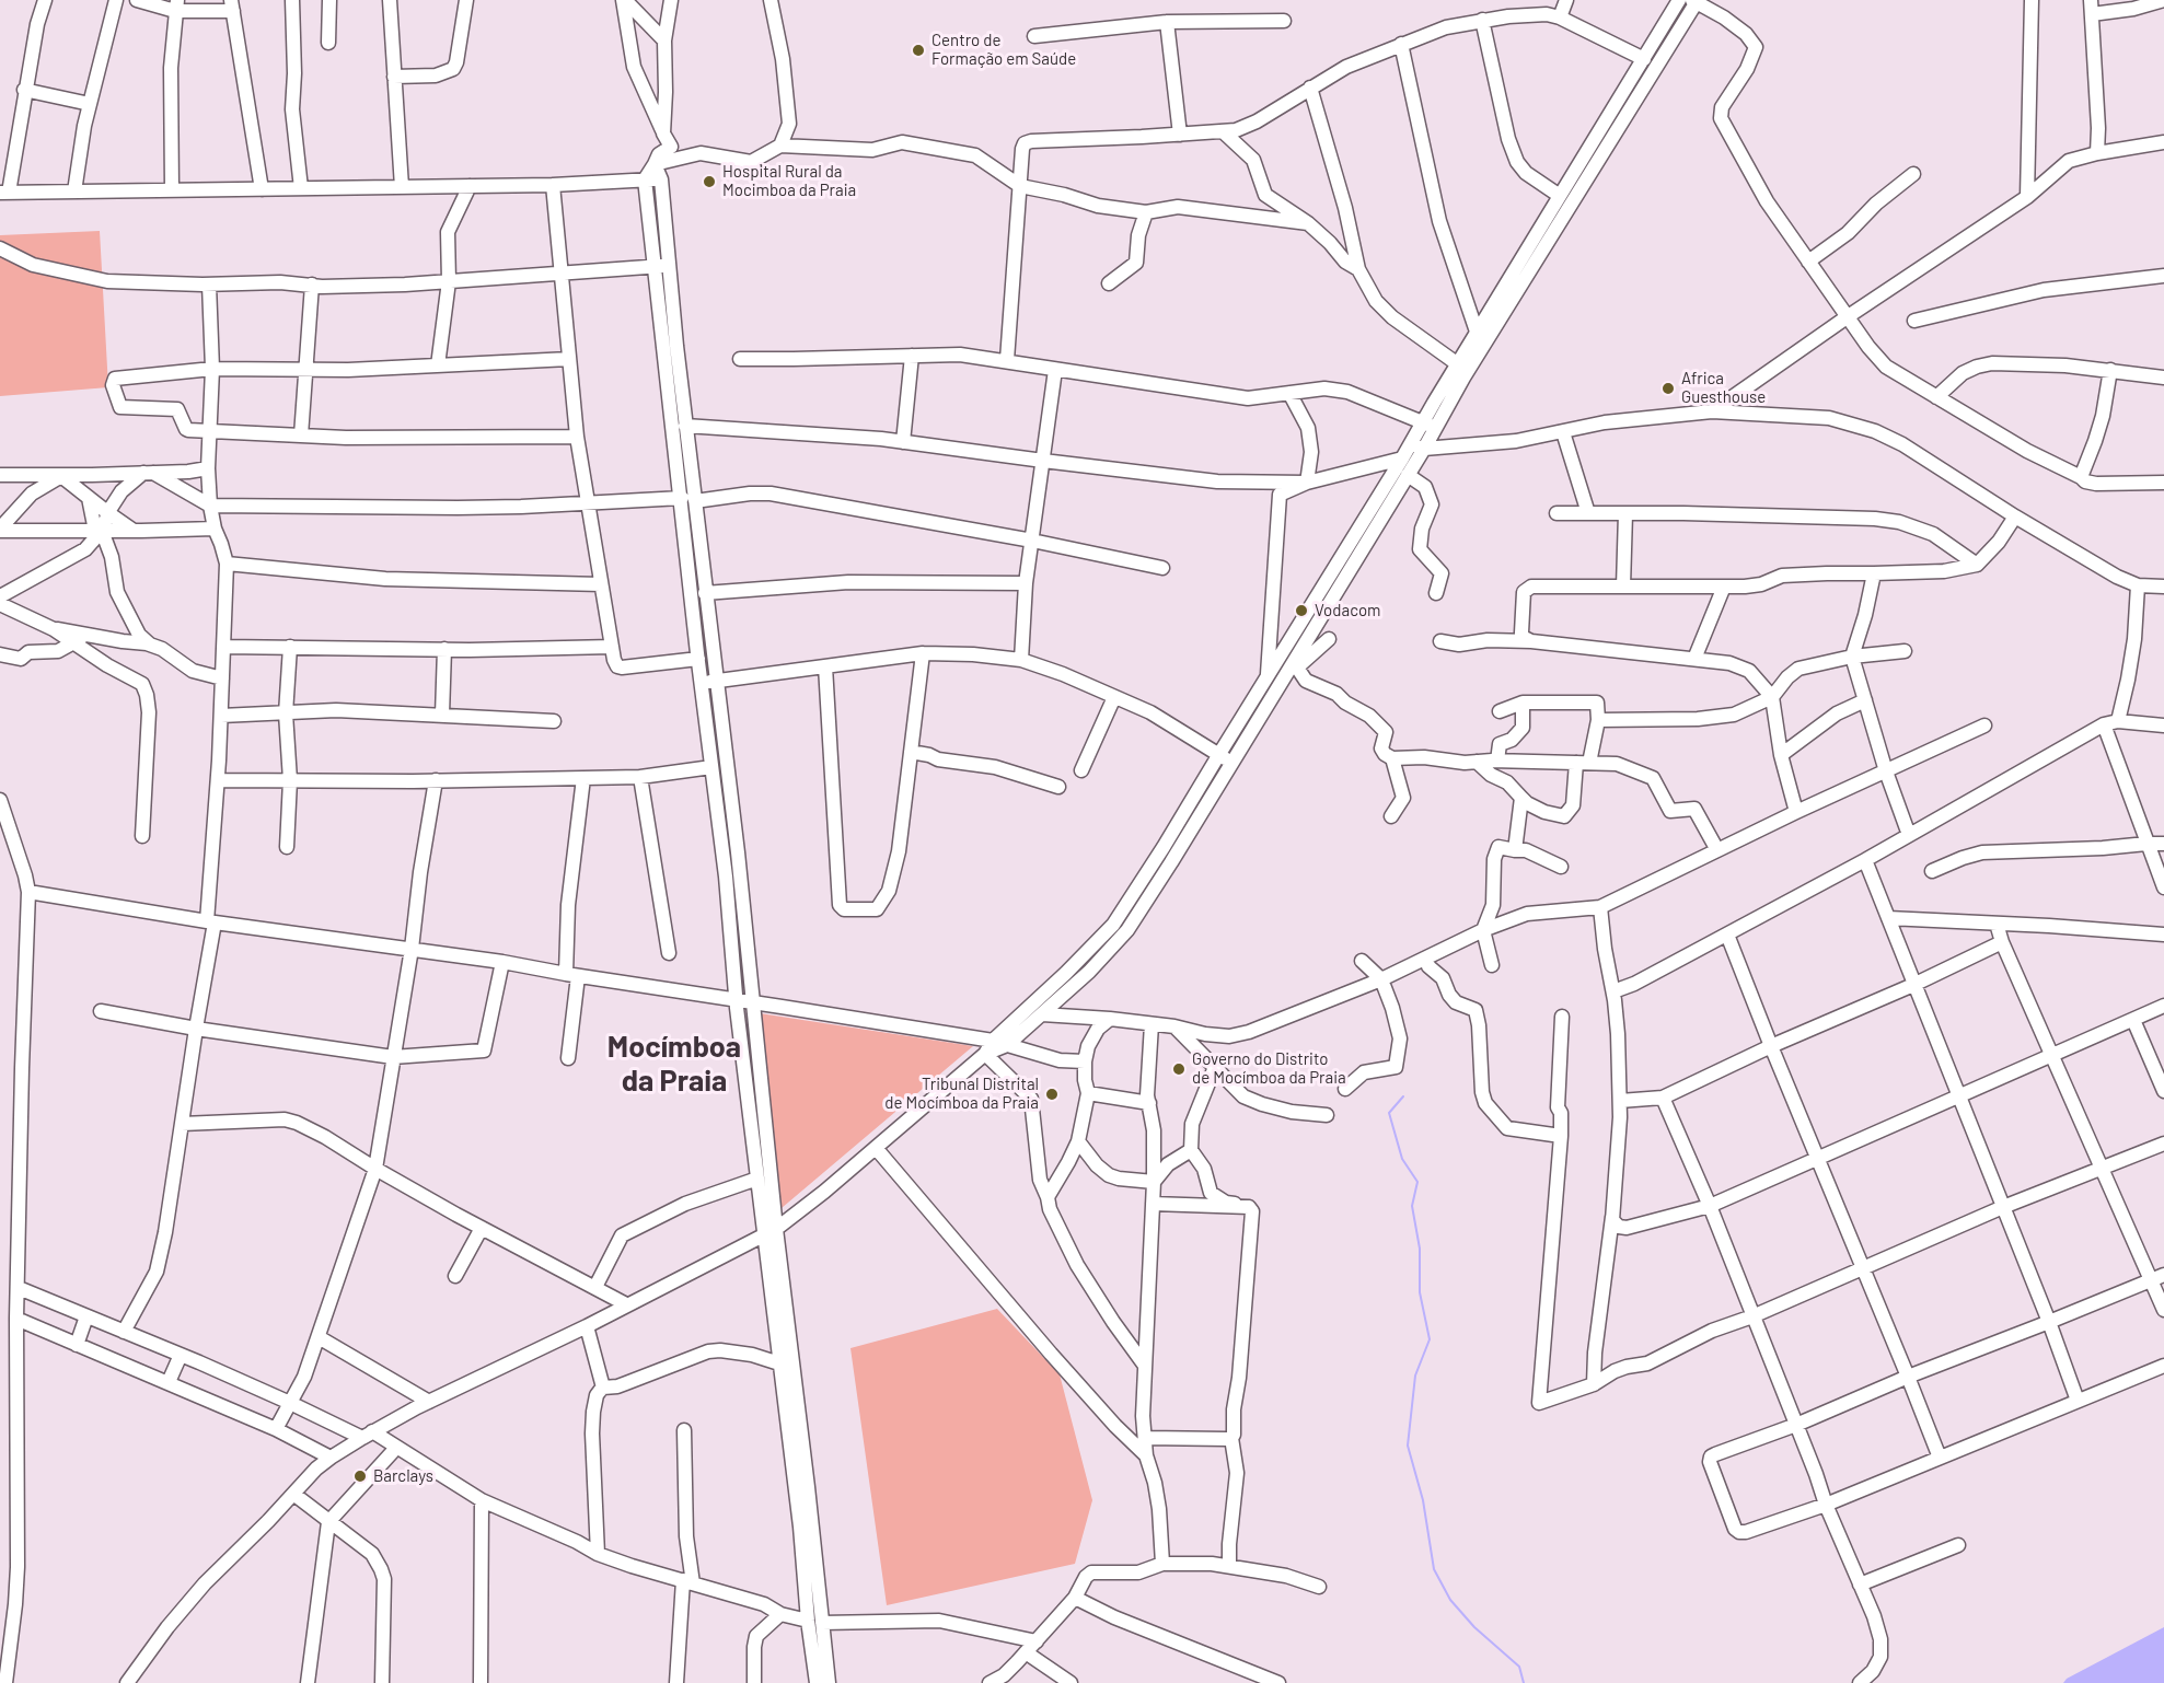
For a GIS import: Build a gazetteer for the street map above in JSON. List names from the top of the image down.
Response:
{
  "districts": ["Mocímboa da Praia"],
  "places": [
    "Centro de Formação em Saúde",
    "Hospital Rural da Mocimboa da Praia",
    "Africa Guesthouse",
    "Vodacom",
    "Governo do Distrito de Mocímboa da Praia",
    "Tribunal Distrital de Mocímboa da Praia",
    "Barclays"
  ]
}
